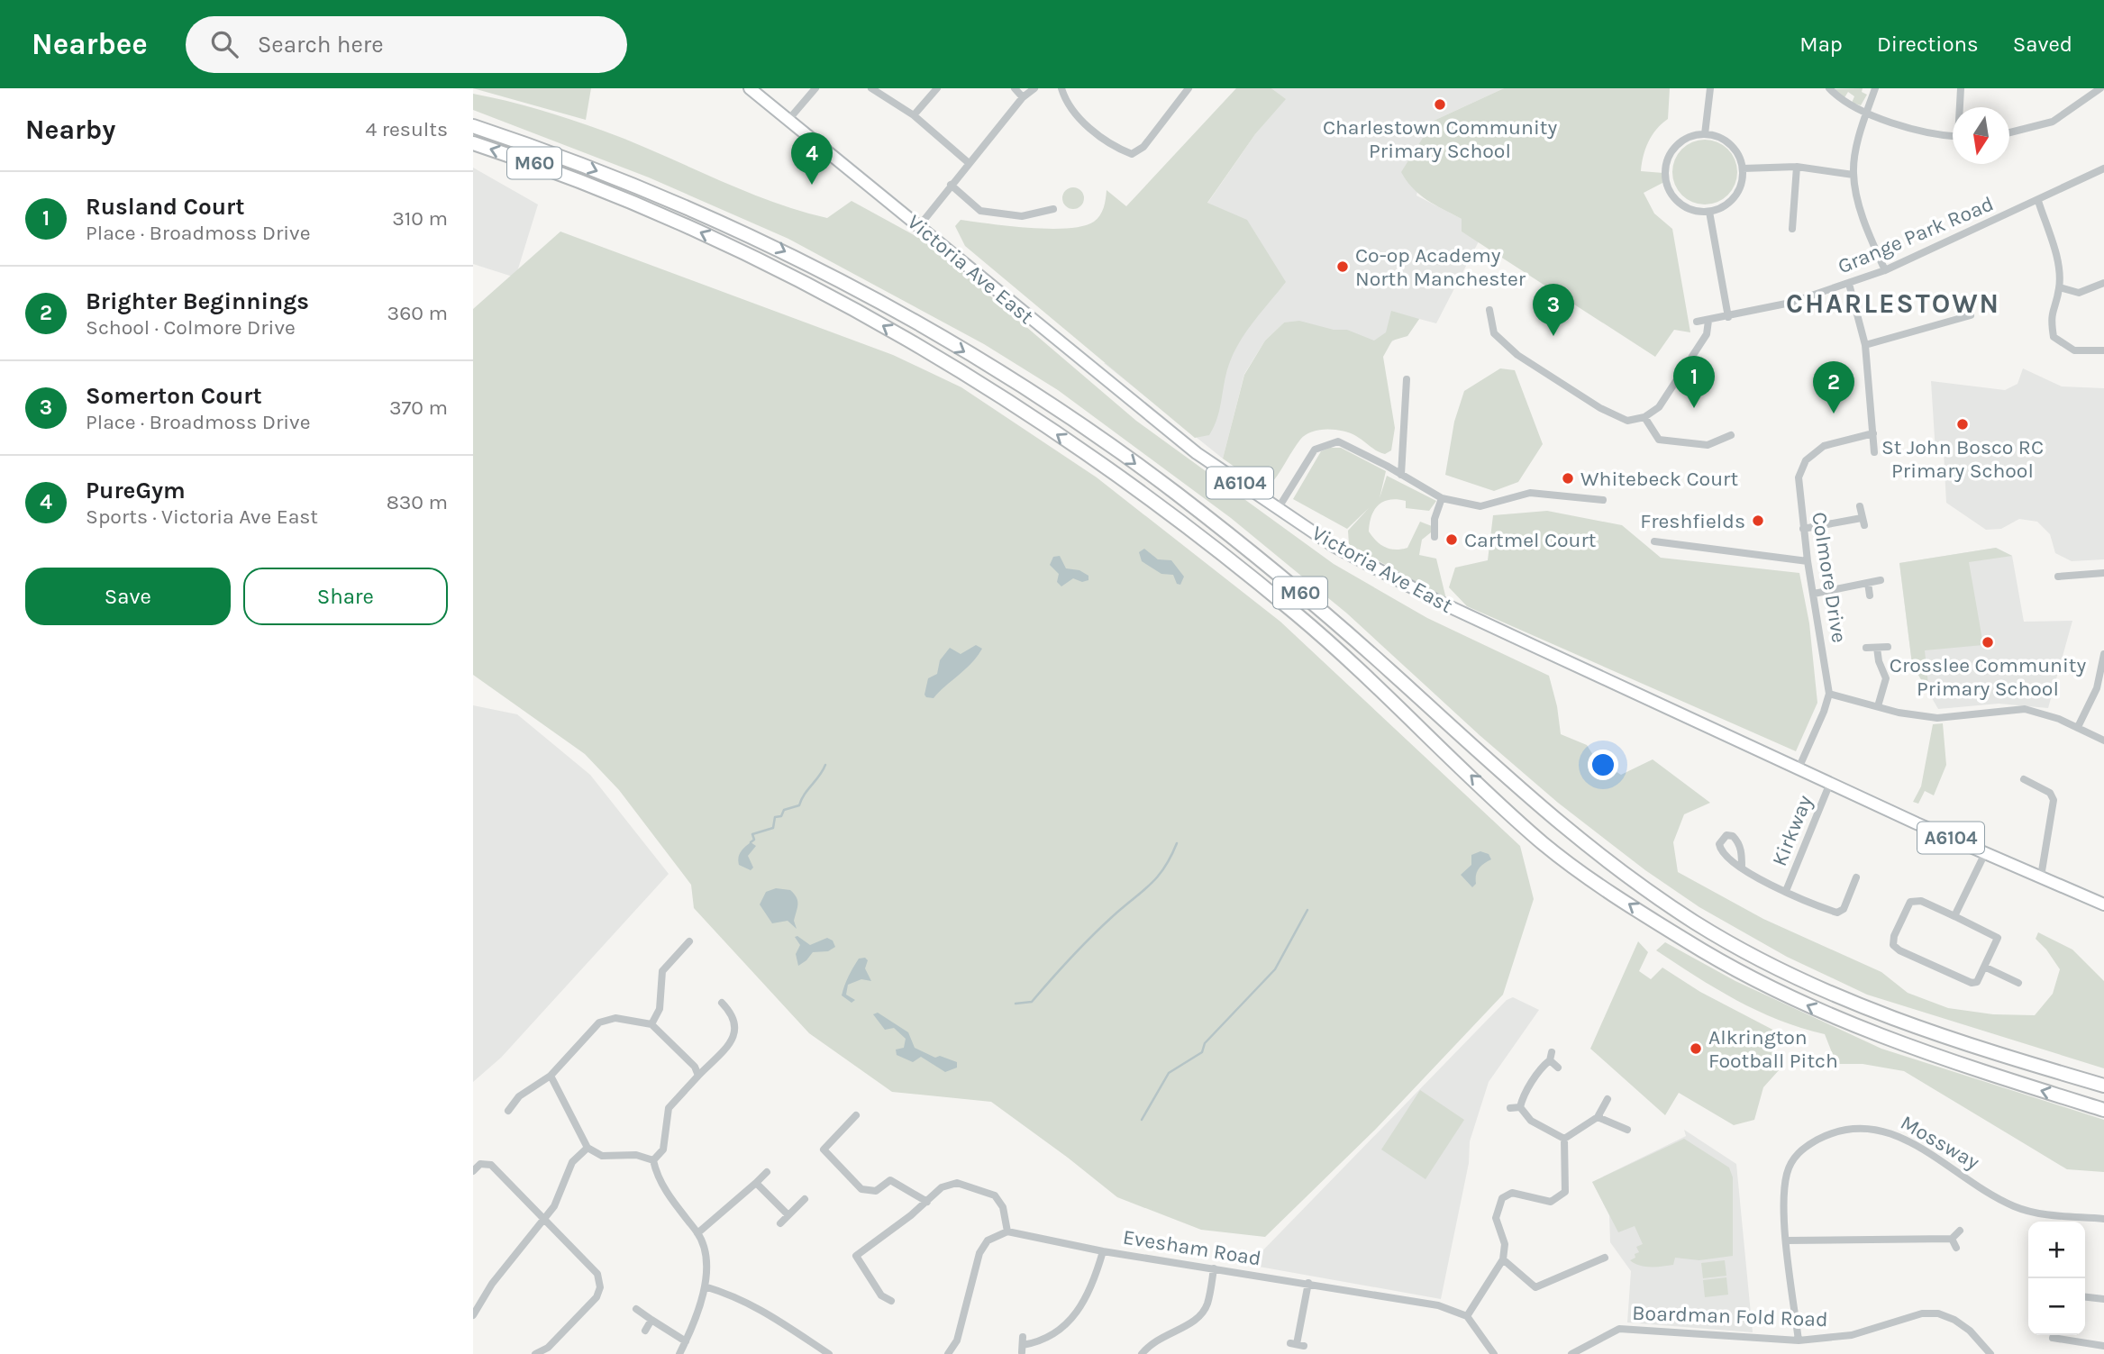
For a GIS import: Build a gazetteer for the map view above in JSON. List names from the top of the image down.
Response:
{
  "streets": {
    "highway": ["M60"],
    "main road": ["Victoria Ave East", "A6104"],
    "street": [
      "Grange Park Road",
      "Colmore Drive",
      "Kirkway",
      "Mossway",
      "Evesham Road",
      "Boardman Fold Road"
    ]
  },
  "crossings": [
    ["Victoria Ave East", "Colmore Drive"],
    ["Victoria Ave East", "Kirkway"],
    ["Mossway", "Boardman Fold Road"]
  ],
  "districts": ["CHARLESTOWN"],
  "places": [
    "Charlestown Community Primary School",
    "Co-op Academy North Manchester",
    "St John Bosco RC Primary School",
    "Whitebeck Court",
    "Freshfields",
    "Cartmel Court",
    "Crosslee Community Primary School",
    "Alkrington Football Pitch"
  ],
  "north": "bottom",
  "page": {
    "header": "Nearbee",
    "search": "Search here",
    "nav": ["Map", "Directions", "Saved"],
    "heading": ["Nearby", "4 results"],
    "pins": [
      "4",
      "3",
      "1",
      "2"
    ],
    "list": [
      {
        "mark": "1",
        "name": "Rusland Court",
        "note": "Place · Broadmoss Drive",
        "value": "310 m"
      },
      {
        "mark": "2",
        "name": "Brighter Beginnings",
        "note": "School · Colmore Drive",
        "value": "360 m"
      },
      {
        "mark": "3",
        "name": "Somerton Court",
        "note": "Place · Broadmoss Drive",
        "value": "370 m"
      },
      {
        "mark": "4",
        "name": "PureGym",
        "note": "Sports · Victoria Ave East",
        "value": "830 m"
      }
    ],
    "buttons": ["Save", "Share"],
    "map_buttons": ["+", "−"]
  }
}
